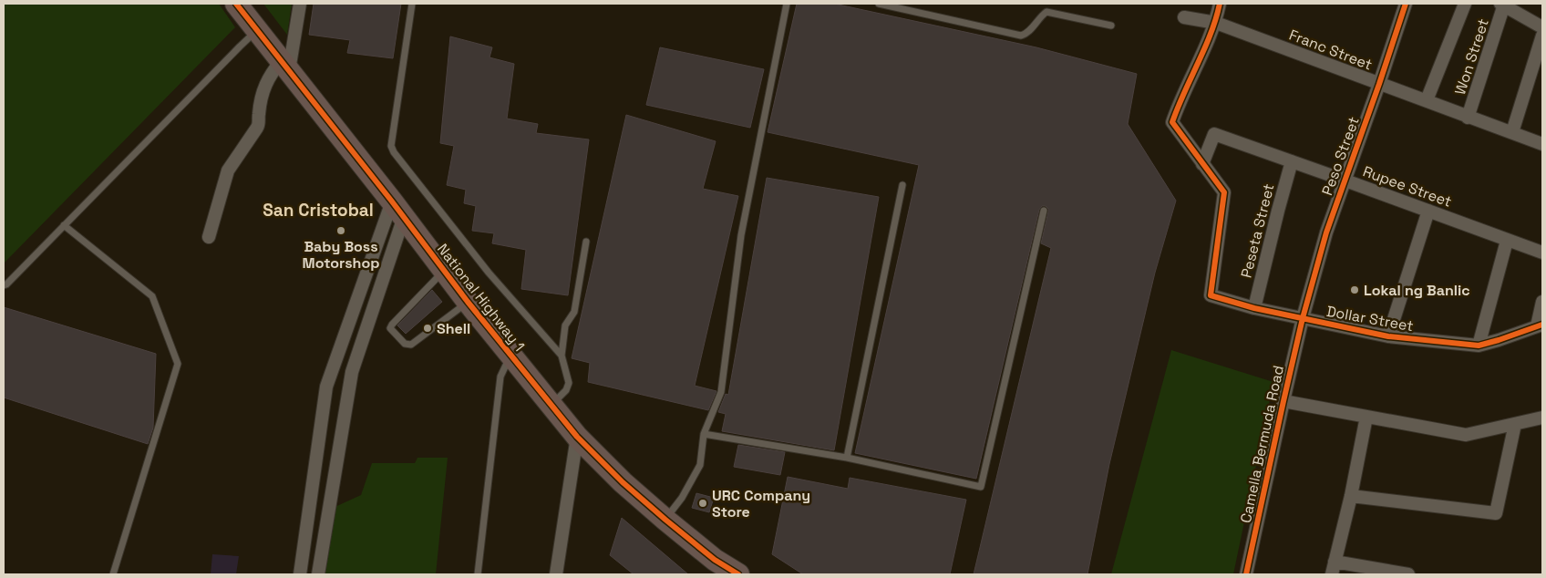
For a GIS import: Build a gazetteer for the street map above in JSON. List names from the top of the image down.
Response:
{
  "streets": {
    "highway": ["National Highway 1"],
    "street": [
      "Franc Street",
      "Won Street",
      "Peso Street",
      "Rupee Street",
      "Peseta Street",
      "Dollar Street",
      "Camella Bermuda Road"
    ]
  },
  "crossings": [
    ["Franc Street", "Won Street"],
    ["Franc Street", "Peso Street"],
    ["Franc Street", "Dollar Street"],
    ["Peso Street", "Rupee Street"],
    ["Peso Street", "Dollar Street"],
    ["Peso Street", "Camella Bermuda Road"],
    ["Rupee Street", "Peseta Street"],
    ["Rupee Street", "Dollar Street"],
    ["Peseta Street", "Dollar Street"],
    ["Dollar Street", "Camella Bermuda Road"]
  ],
  "districts": ["San Cristobal"],
  "places": [
    "Baby Boss Motorshop",
    "Lokal ng Banlic",
    "Shell",
    "URC Company Store"
  ]
}
